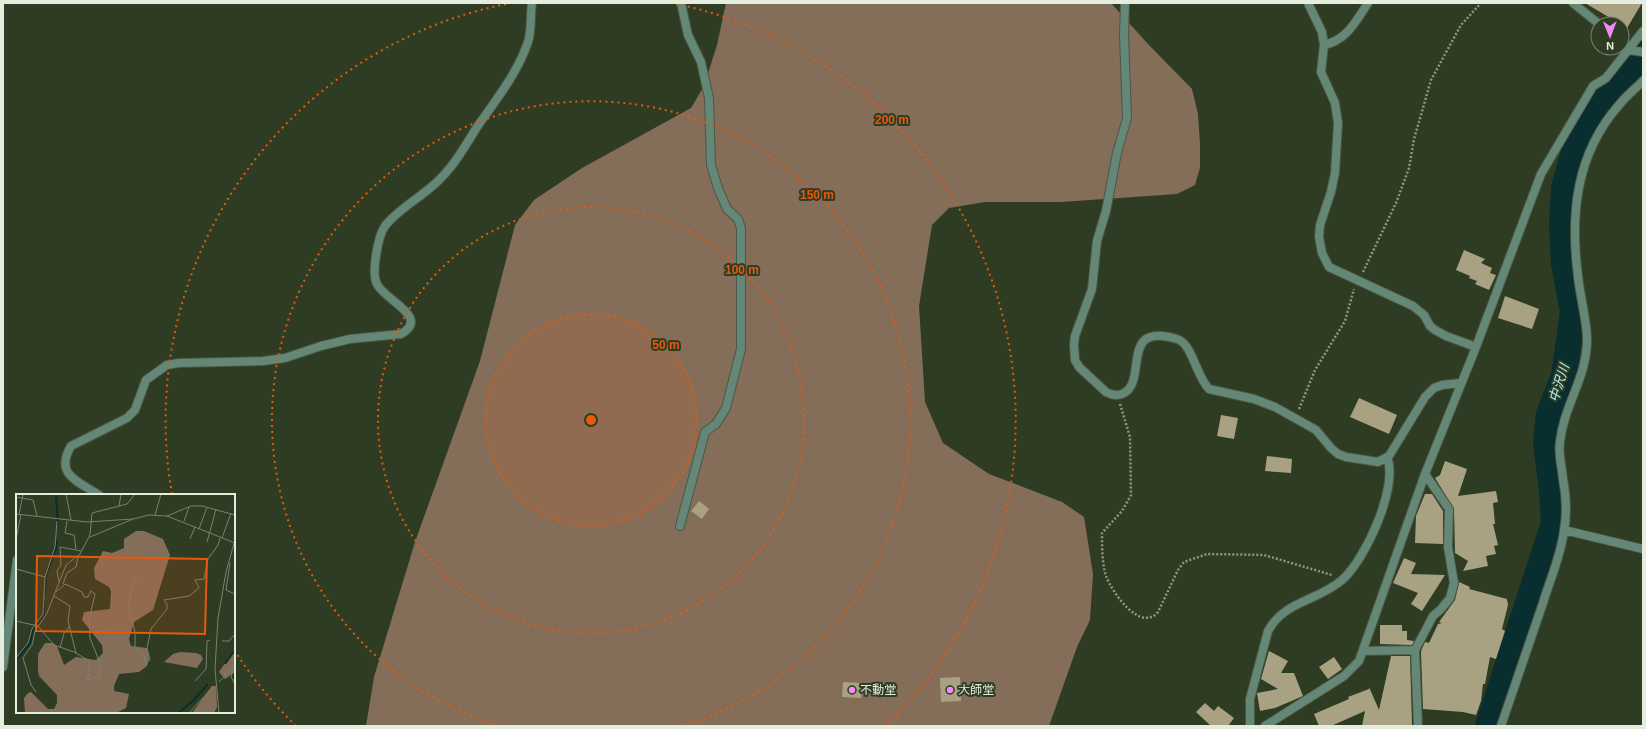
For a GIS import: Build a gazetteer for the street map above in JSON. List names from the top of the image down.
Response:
{
  "water": ["中沢川"],
  "places": ["不動堂", "大師堂"],
  "north": "bottom",
  "rings": [
    "200 m",
    "150 m",
    "100 m",
    "50 m"
  ]
}
